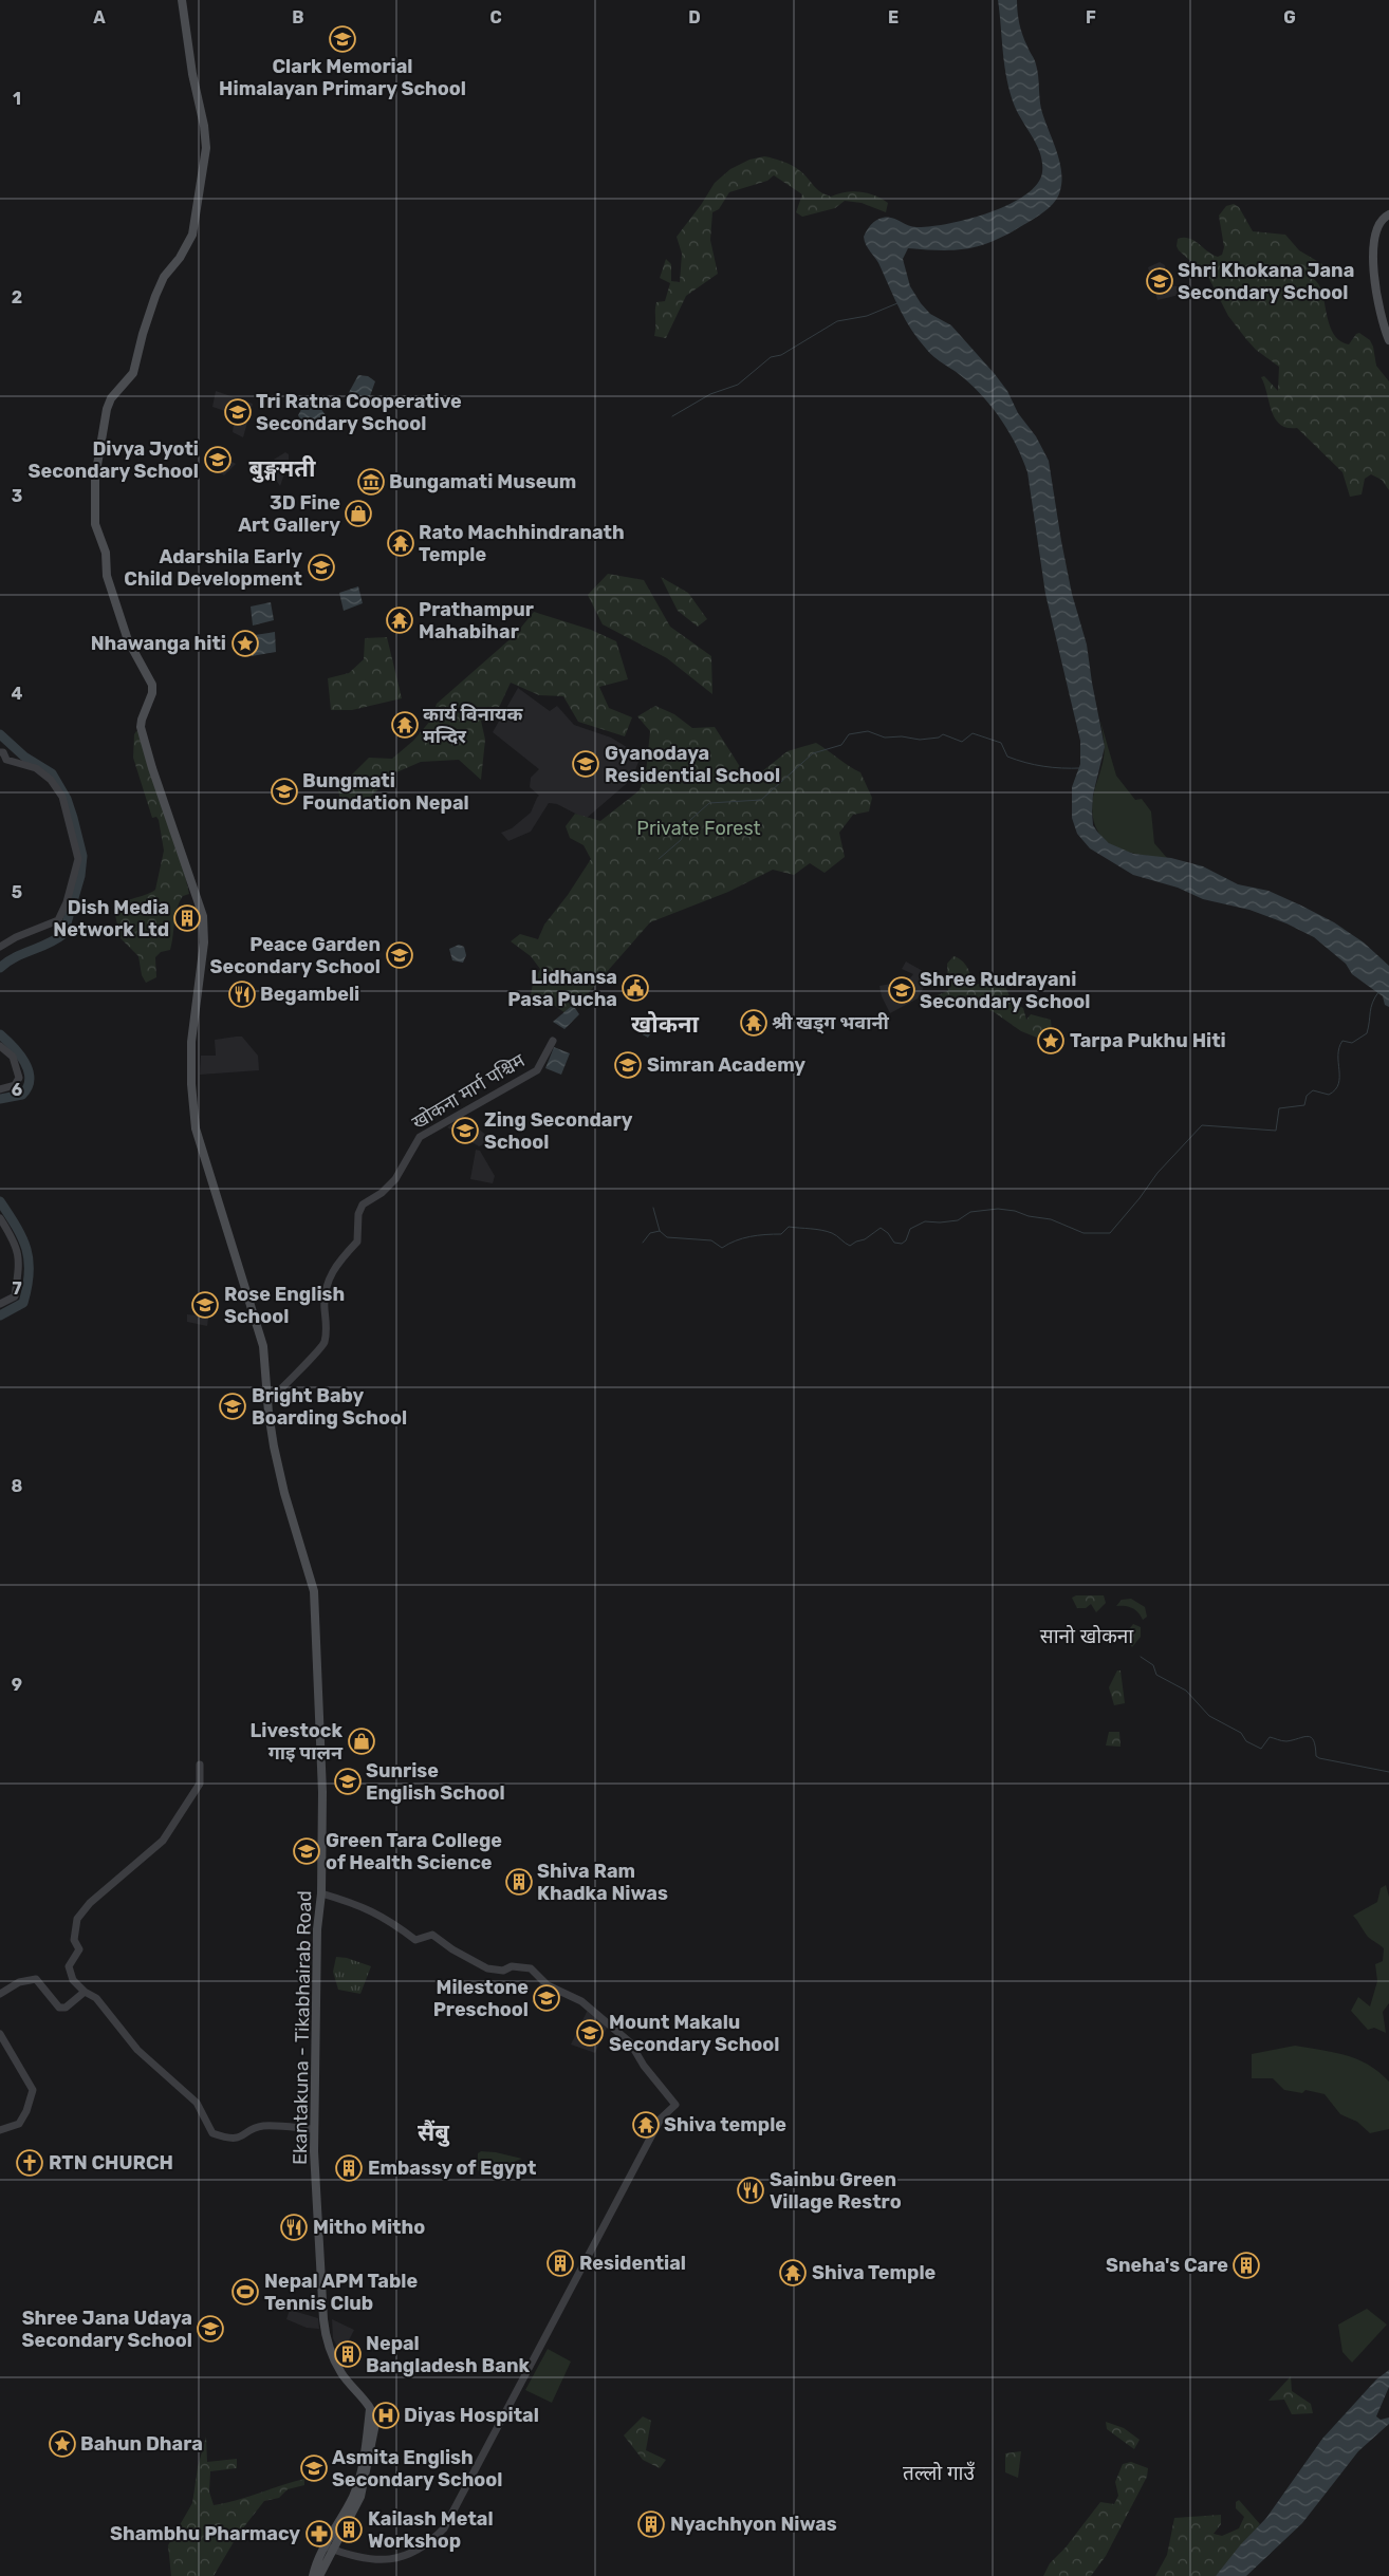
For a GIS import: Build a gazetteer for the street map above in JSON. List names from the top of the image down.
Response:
{
  "streets": {
    "main road": ["Ekantakuna - Tikabhairab Road"],
    "street": ["खोकना मार्ग पश्चिम"]
  },
  "crossings": [
    ["खोकना मार्ग पश्चिम", "Ekantakuna - Tikabhairab Road"]
  ],
  "districts": [
    "बुङ्गमती",
    "खोकना",
    "सानो खोकना",
    "सैंबु",
    "तल्लो गाउँ"
  ],
  "parks": ["Private Forest"],
  "places": {
    "school or university": [
      "Clark Memorial Himalayan Primary School",
      "Shri Khokana Jana Secondary School",
      "Tri Ratna Cooperative Secondary School",
      "Divya Jyoti Secondary School",
      "Adarshila Early Child Development",
      "Gyanodaya Residential School",
      "Bungmati Foundation Nepal",
      "Peace Garden Secondary School",
      "Shree Rudrayani Secondary School",
      "Simran Academy",
      "Zing Secondary School",
      "Rose English School",
      "Bright Baby Boarding School",
      "Sunrise English School",
      "Green Tara College of Health Science",
      "Milestone Preschool",
      "Mount Makalu Secondary School",
      "Shree Jana Udaya Secondary School",
      "Asmita English Secondary School"
    ],
    "museum": ["Bungamati Museum"],
    "shop": ["3D Fine Art Gallery", "Livestock गाइ पालन"],
    "temple": [
      "Rato Machhindranath Temple",
      "Prathampur Mahabihar",
      "कार्य विनायक मन्दिर",
      "श्री खड्ग भवानी",
      "Shiva temple",
      "Shiva Temple"
    ],
    "place": ["Nhawanga hiti", "Tarpa Pukhu Hiti", "Bahun Dhara"],
    "building": [
      "Dish Media Network Ltd",
      "Shiva Ram Khadka Niwas",
      "Embassy of Egypt",
      "Residential",
      "Sneha's Care",
      "Nepal Bangladesh Bank",
      "Nyachhyon Niwas",
      "Kailash Metal Workshop"
    ],
    "public building": ["Lidhansa Pasa Pucha"],
    "restaurant": ["Begambeli", "Sainbu Green Village Restro", "Mitho Mitho"],
    "church": ["RTN CHURCH"],
    "sports": ["Nepal APM Table Tennis Club"],
    "hospital": ["Diyas Hospital"],
    "pharmacy": ["Shambhu Pharmacy"]
  },
  "grid": {
    "columns": [
      "A",
      "B",
      "C",
      "D",
      "E",
      "F",
      "G"
    ],
    "rows": [
      "1",
      "2",
      "3",
      "4",
      "5",
      "6",
      "7",
      "8",
      "9"
    ]
  }
}
